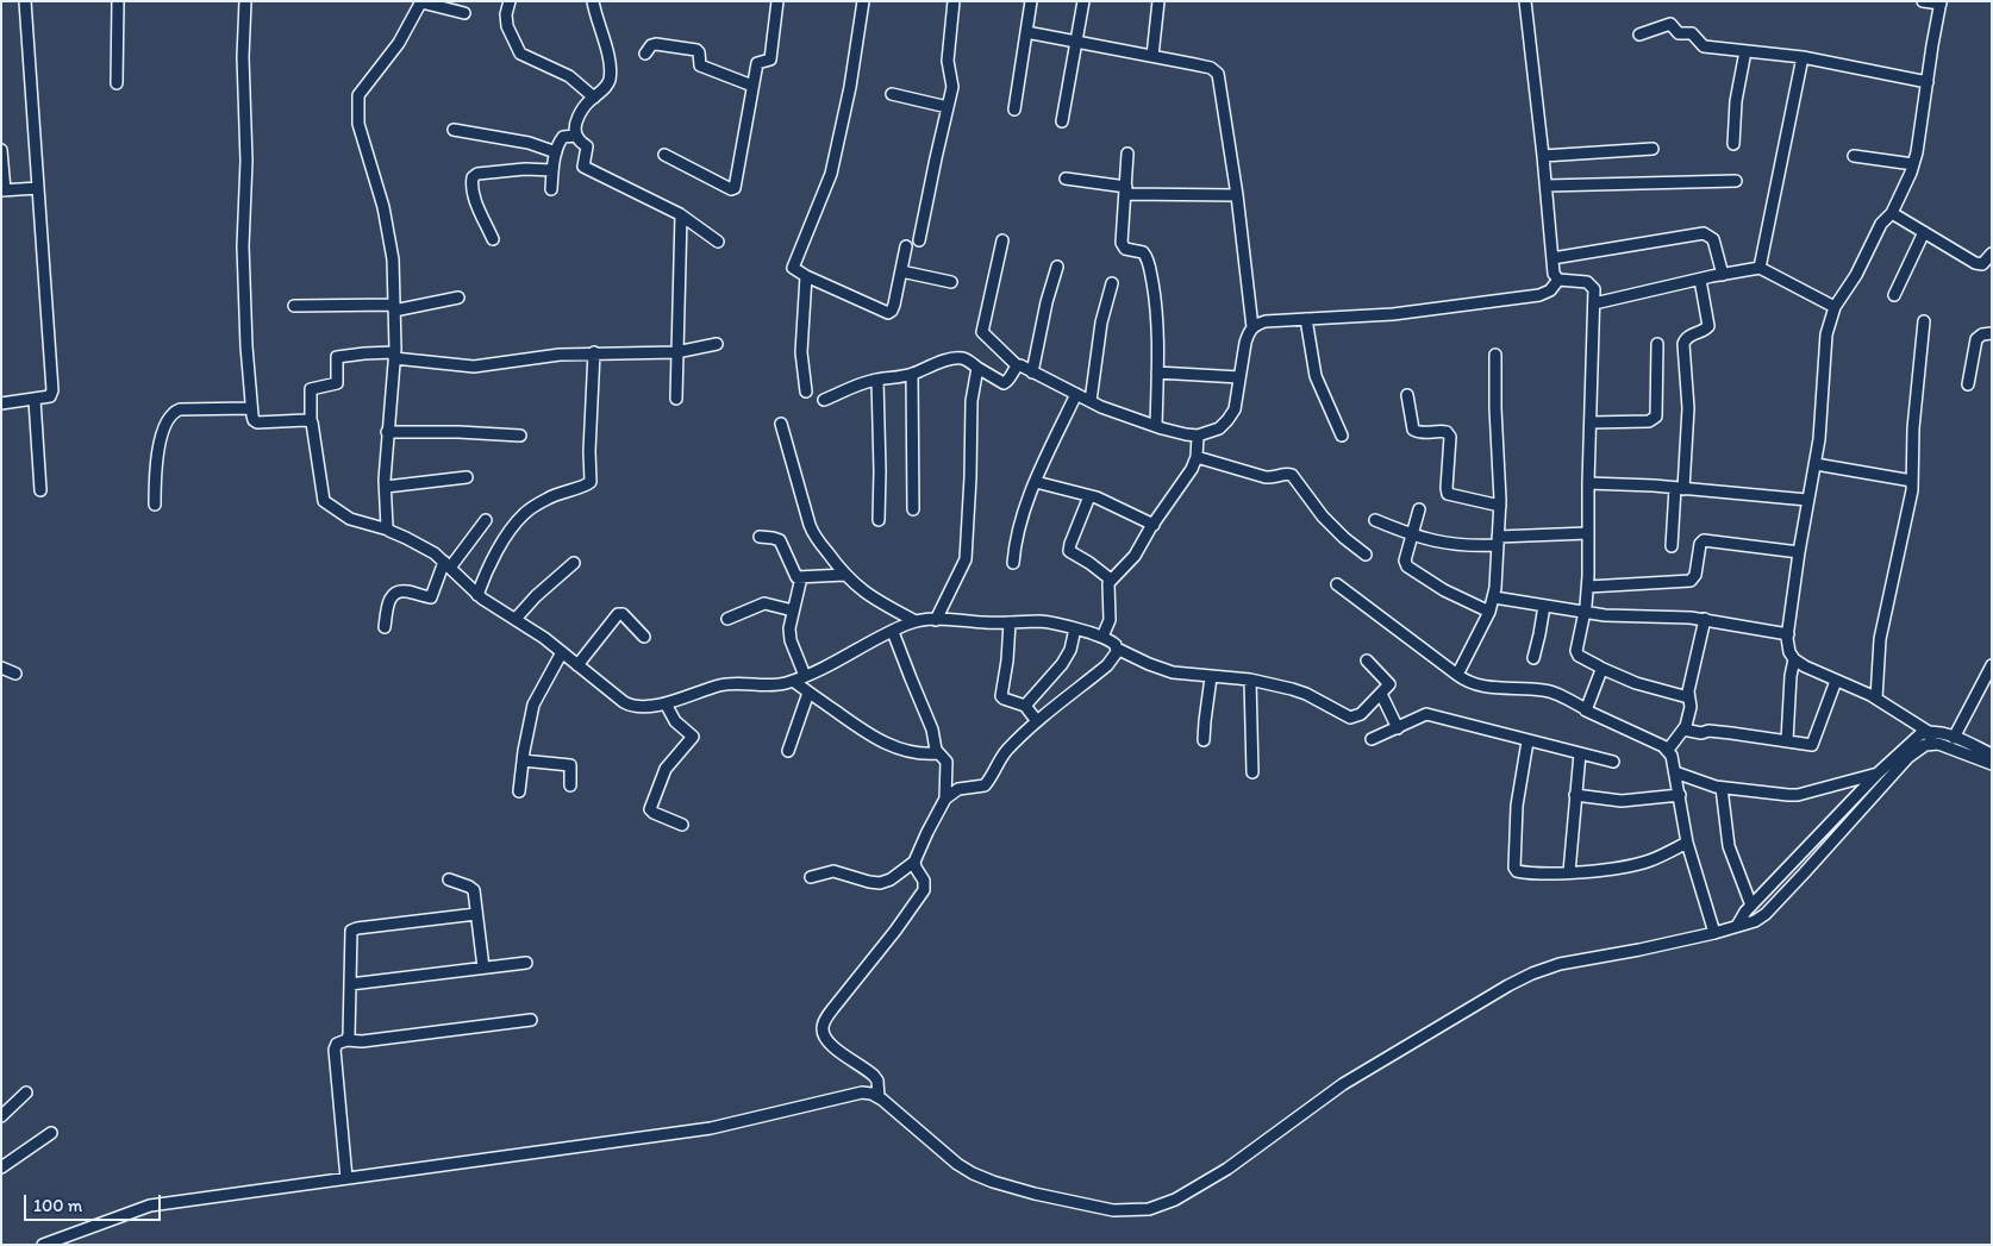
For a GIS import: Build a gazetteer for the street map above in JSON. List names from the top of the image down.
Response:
{
  "scale_bar": "100 m"
}
